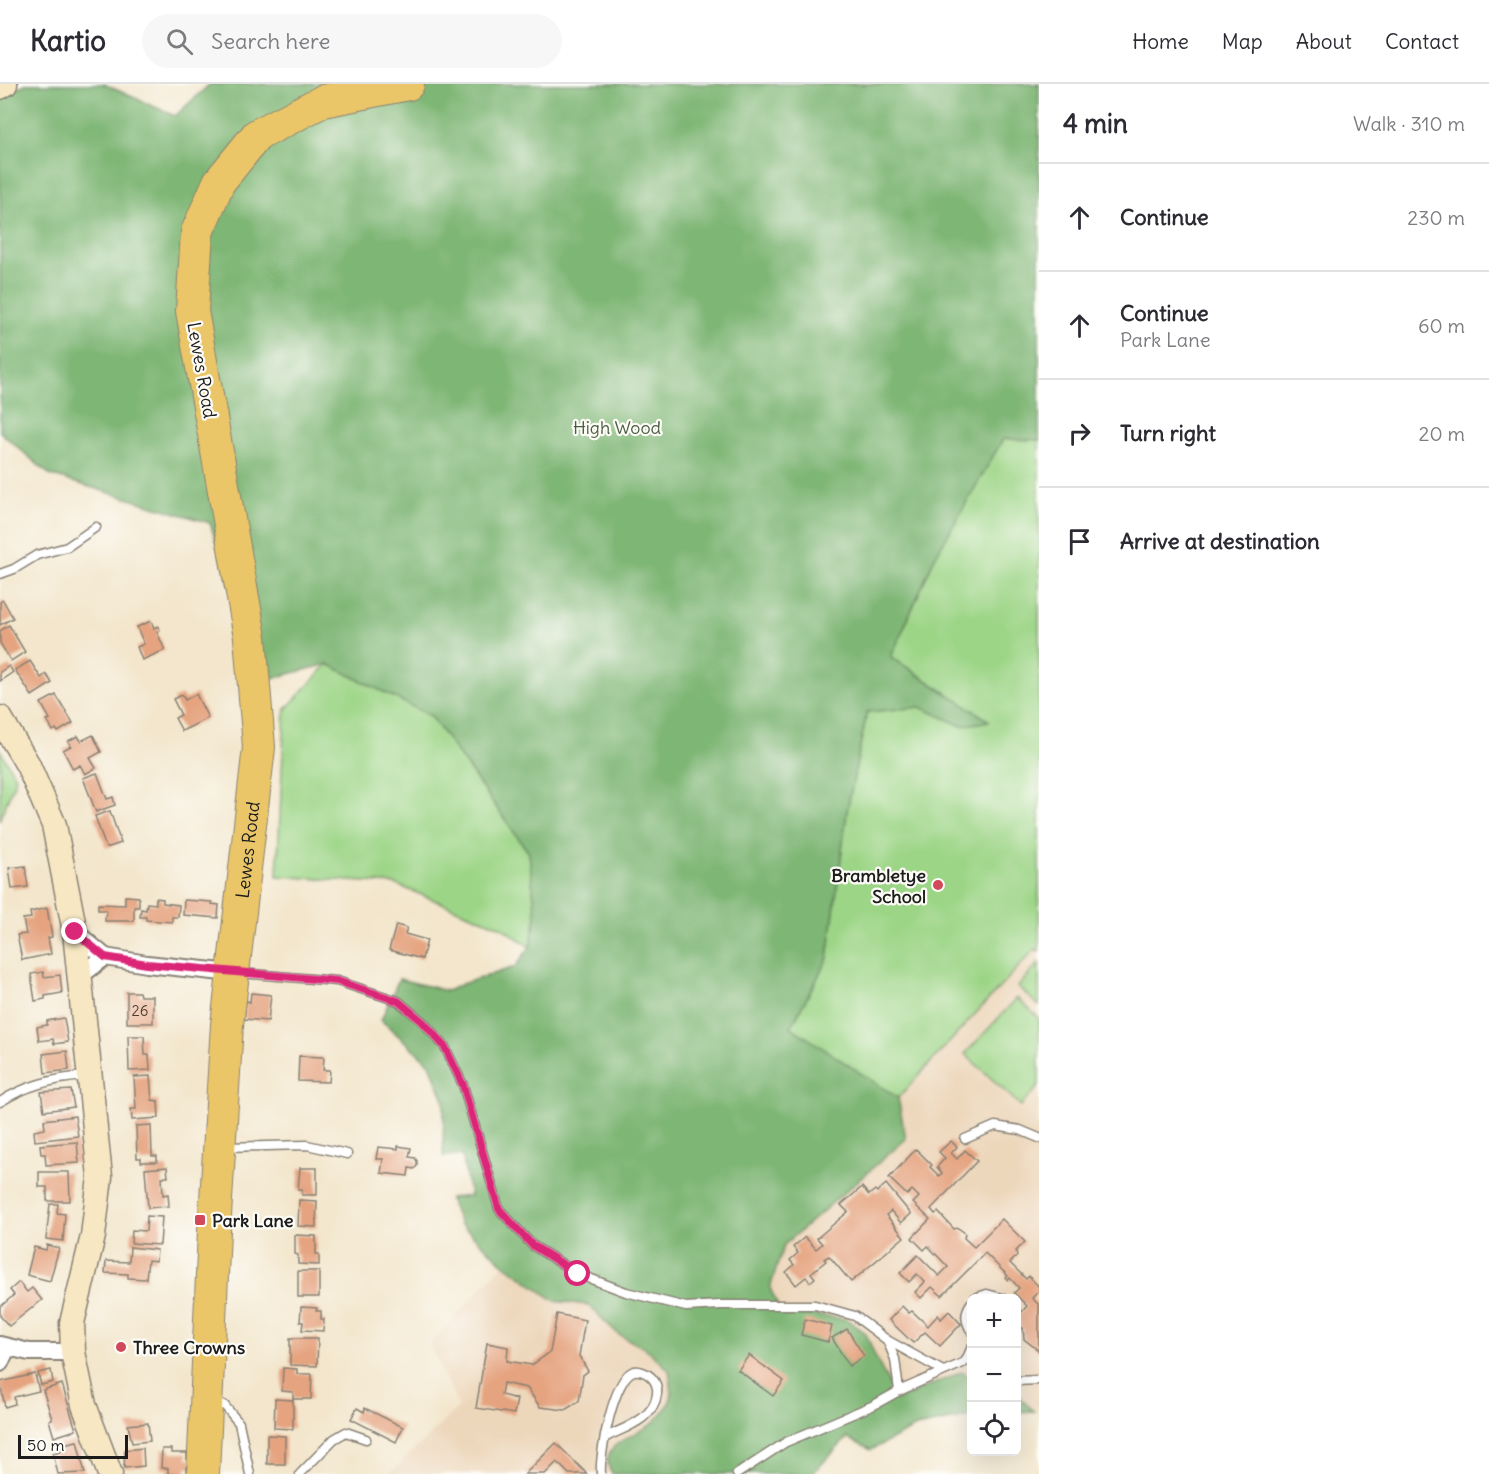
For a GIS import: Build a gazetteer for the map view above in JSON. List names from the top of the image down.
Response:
{
  "streets": {
    "highway": ["Lewes Road"]
  },
  "parks": ["High Wood"],
  "places": {
    "other": ["Brambletye School", "Three Crowns"],
    "transit": ["Park Lane"]
  },
  "house_numbers": ["26"],
  "scale_bar": "50 m",
  "page": {
    "header": "Kartio",
    "search": "Search here",
    "nav": [
      "Home",
      "Map",
      "About",
      "Contact"
    ],
    "heading": ["4 min", "Walk · 310 m"],
    "list": [
      ["Continue", "230 m"],
      ["Continue", "Park Lane", "60 m"],
      ["Turn right", "20 m"],
      "Arrive at destination"
    ],
    "map_buttons": ["+", "−"],
    "scale": "50 m"
  }
}
